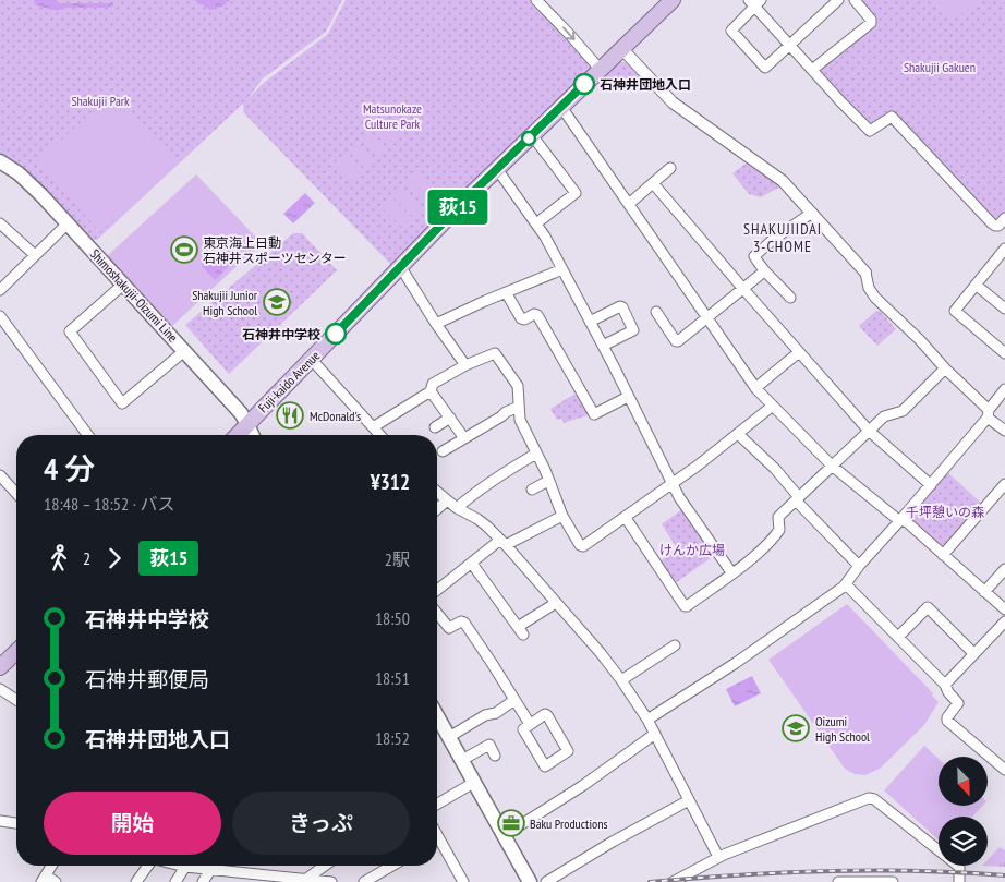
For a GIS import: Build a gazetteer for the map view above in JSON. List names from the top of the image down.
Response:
{
  "streets": {
    "main road": ["Shimoshakujii-Oizumi Line", "Fuji-kaido Avenue"]
  },
  "crossings": [
    ["Shimoshakujii-Oizumi Line", "Fuji-kaido Avenue"]
  ],
  "districts": ["SHAKUJIIDAI 3-CHOME"],
  "parks": [
    "Shakujii Gakuen",
    "Shakujii Park",
    "Matsunokaze Culture Park",
    "千坪憩いの森",
    "けんか広場"
  ],
  "places": {
    "other": ["石神井団地入口", "石神井中学校"],
    "sports": ["東京海上日動 石神井スポーツセンター"],
    "school or university": ["Shakujii Junior High School", "Oizumi High School"],
    "restaurant": ["McDonald's"],
    "office": ["Baku Productions"]
  },
  "lines": ["bus line 荻15"],
  "north": "bottom right",
  "page": {
    "on_map": "荻15",
    "heading": ["4 分", "18:48 – 18:52 · バス", "¥312"],
    "legs": ["2", "荻15", "2駅"],
    "list": [
      {
        "name": "石神井中学校",
        "value": "18:50"
      },
      {
        "name": "石神井郵便局",
        "value": "18:51"
      },
      {
        "name": "石神井団地入口",
        "value": "18:52"
      }
    ],
    "buttons": ["開始", "きっぷ"]
  }
}
